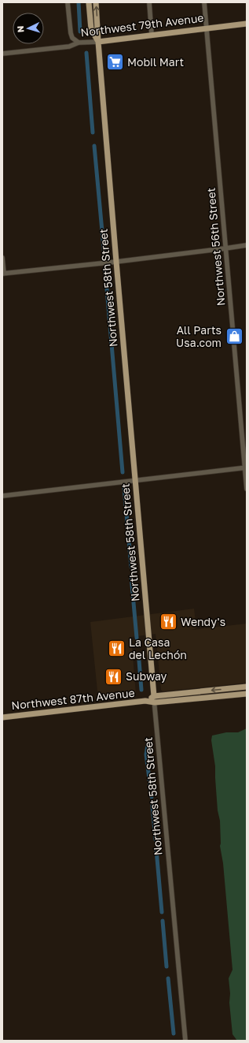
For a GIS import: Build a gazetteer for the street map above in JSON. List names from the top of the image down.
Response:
{
  "streets": {
    "main road": ["Northwest 79th Avenue", "Northwest 58th Street", "Northwest 87th Avenue"],
    "street": ["Northwest 56th Street"]
  },
  "crossings": [
    ["Northwest 79th Avenue", "Northwest 56th Street"],
    ["Northwest 79th Avenue", "Northwest 58th Street"],
    ["Northwest 58th Street", "Northwest 87th Avenue"]
  ],
  "places": {
    "supermarket": ["Mobil Mart"],
    "shop": ["All Parts Usa.com"],
    "restaurant": ["Wendy's", "La Casa del Lechón", "Subway"]
  },
  "north": "left"
}
